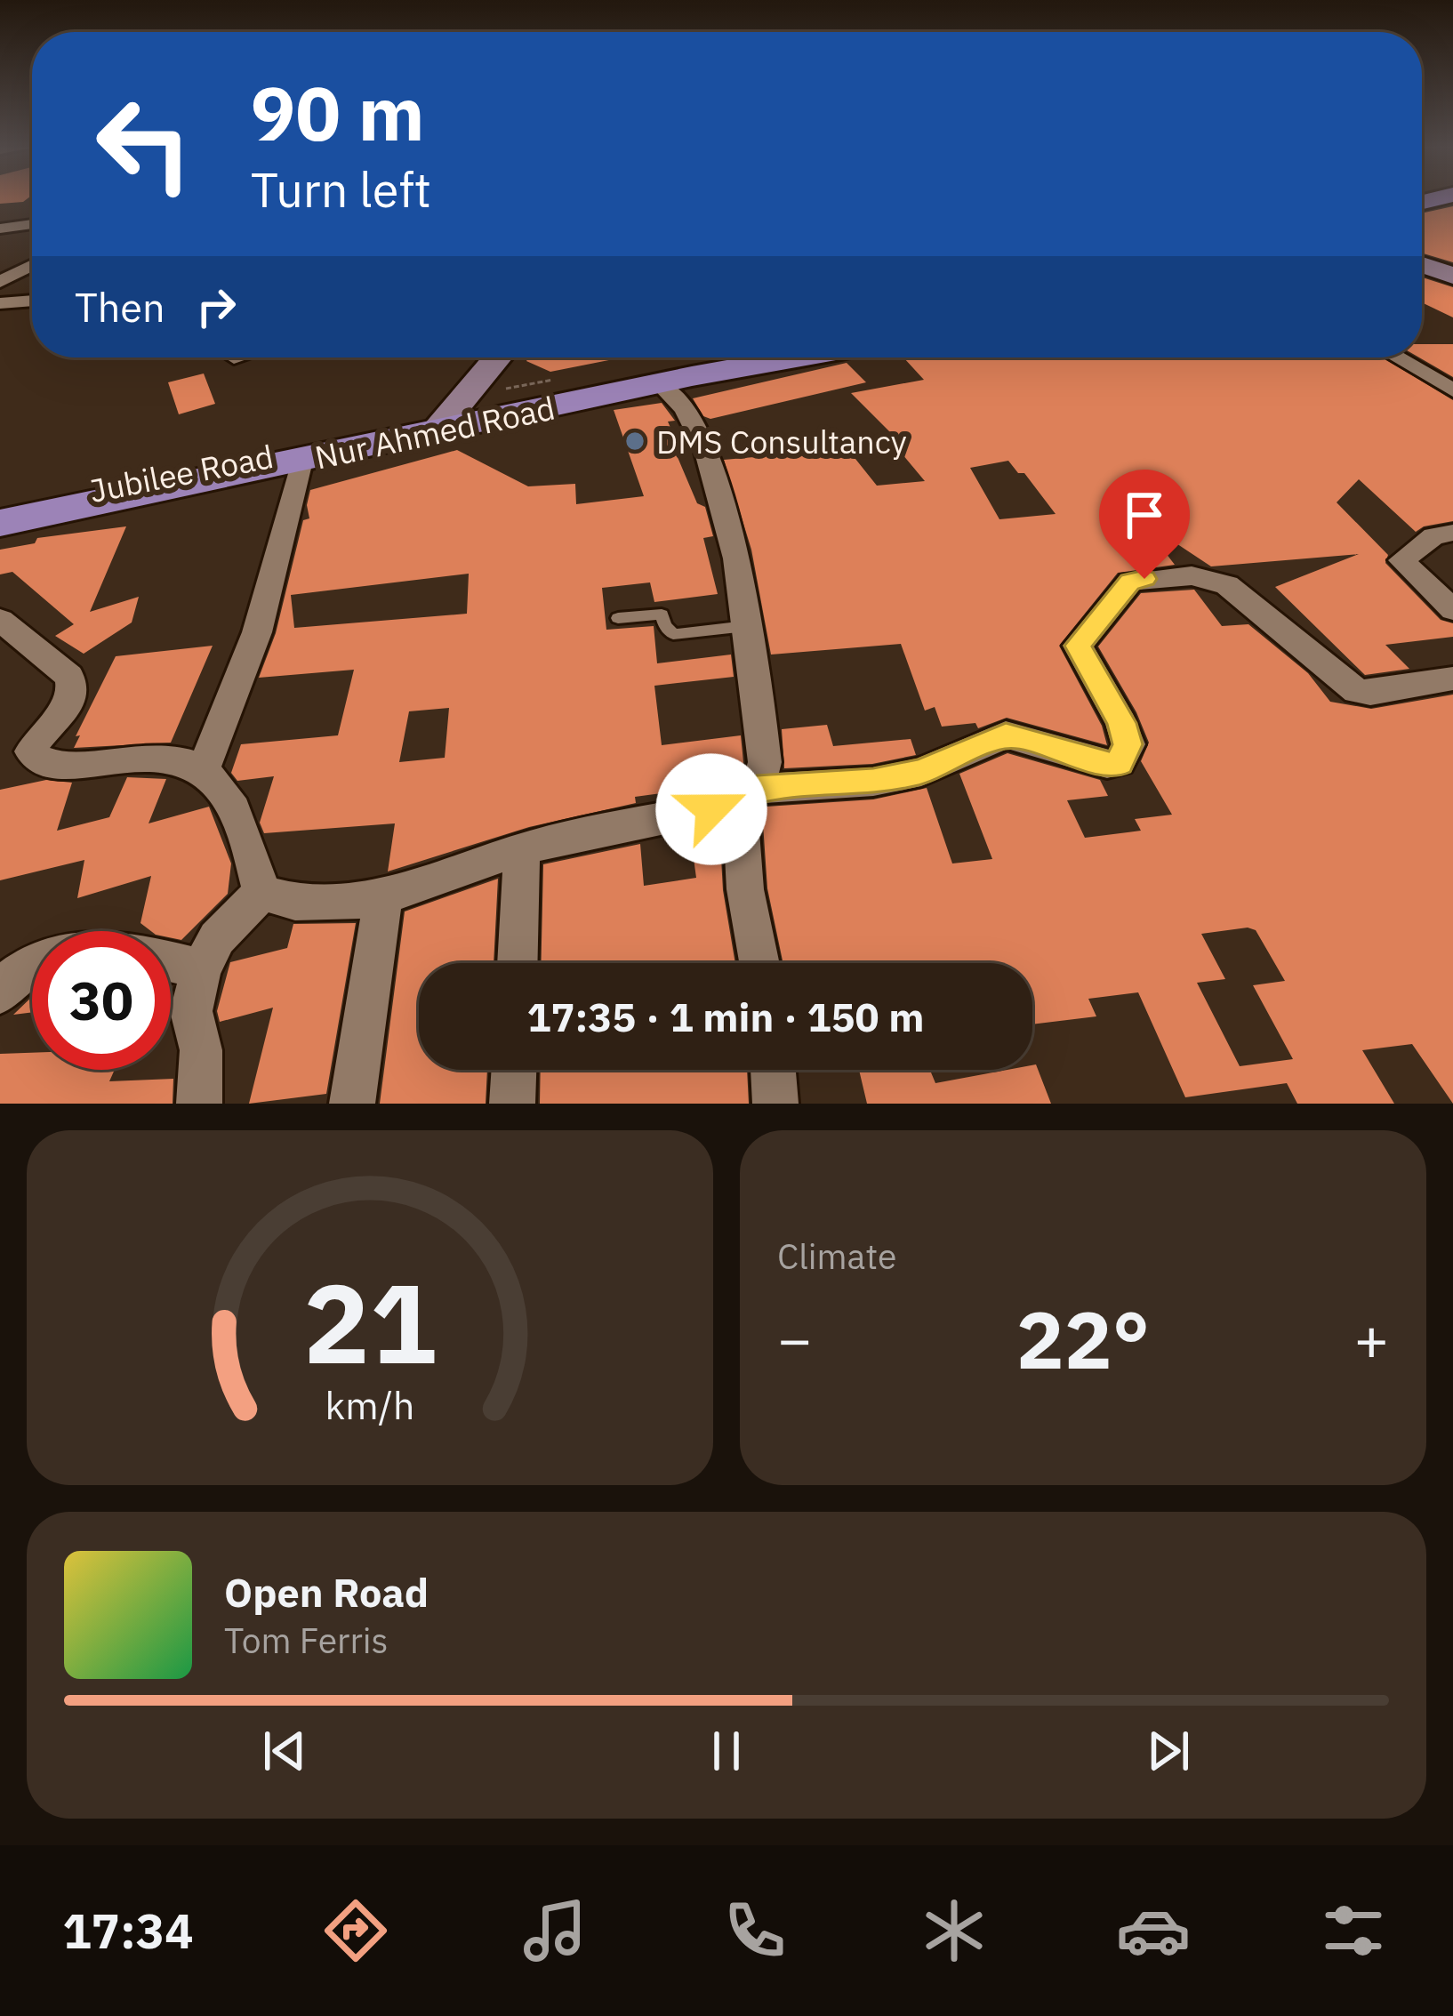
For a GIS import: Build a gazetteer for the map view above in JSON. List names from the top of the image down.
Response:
{
  "streets": {
    "main road": ["Nur Ahmed Road", "Jubilee Road"]
  },
  "crossings": [
    ["Nur Ahmed Road", "Jubilee Road"]
  ],
  "places": ["DMS Consultancy"],
  "page": {
    "turn": ["90 m", "Turn left"],
    "then": "Then",
    "limit": "30",
    "trip": "17:35 · 1 min · 150 m",
    "tile": "Climate",
    "heat": ["−", "22°", "+"],
    "song": ["Open Road", "Tom Ferris"],
    "tabs": "17:34",
    "gauge": ["21", "km/h"]
  }
}
